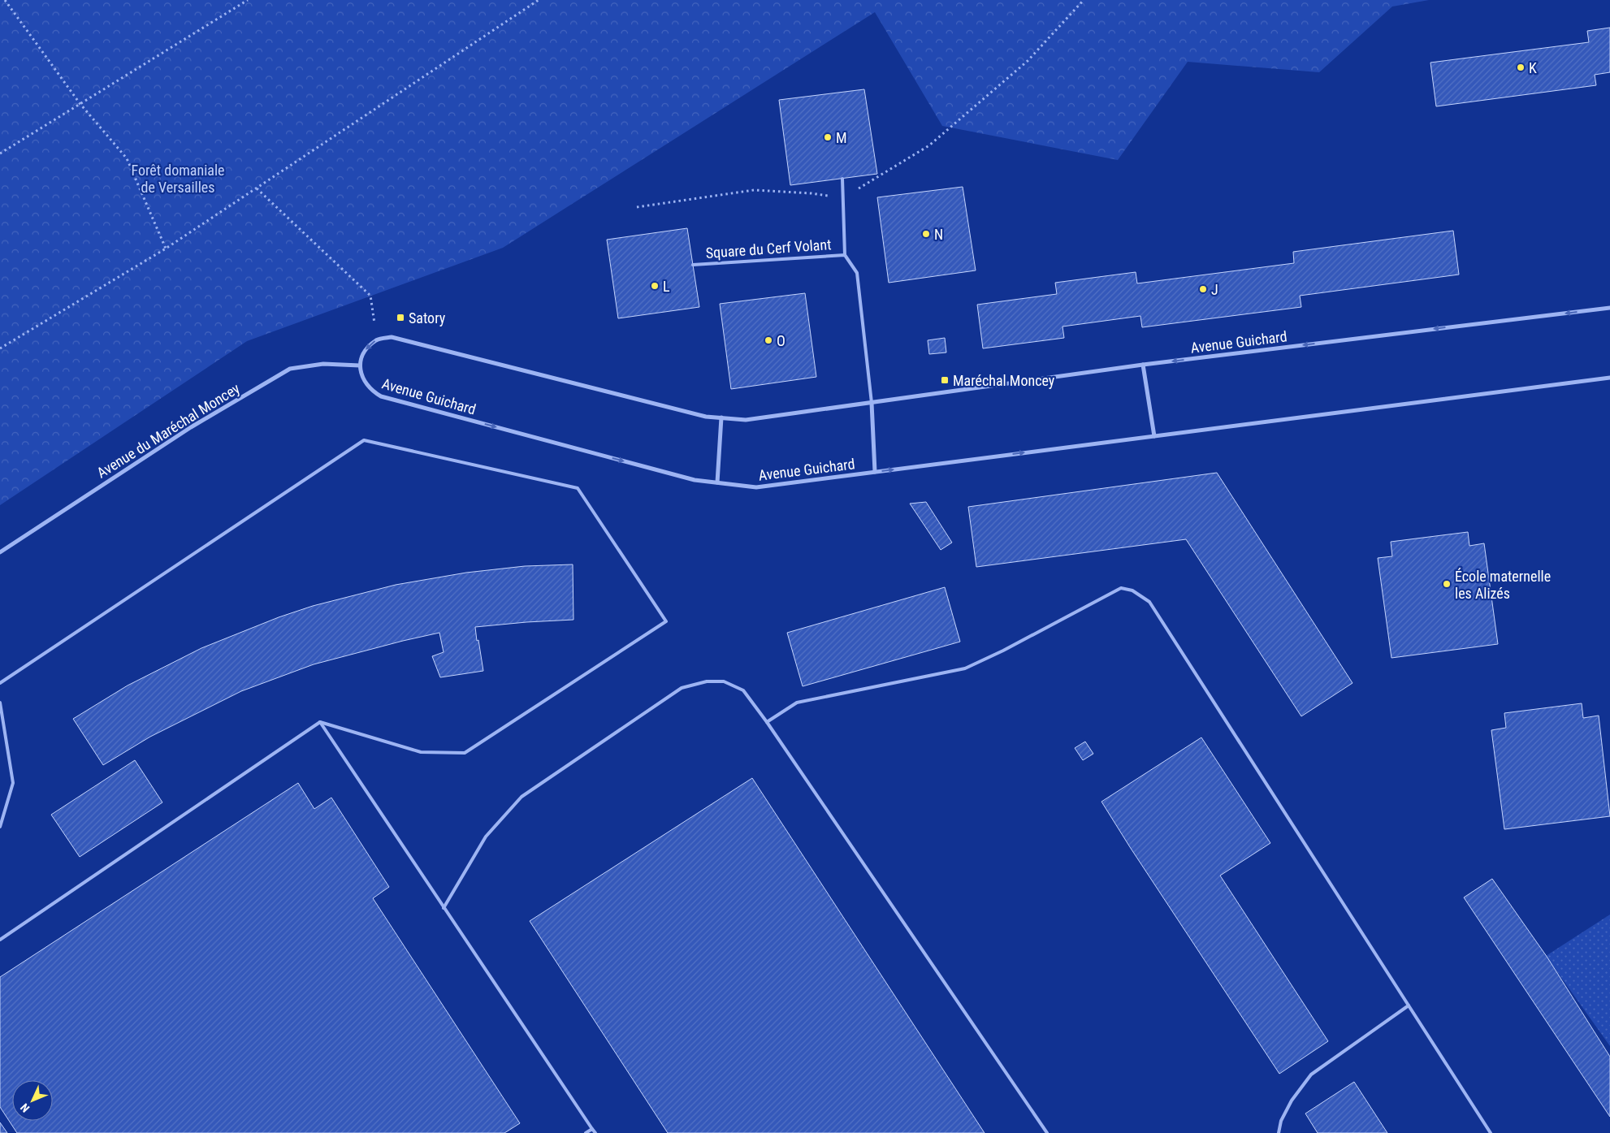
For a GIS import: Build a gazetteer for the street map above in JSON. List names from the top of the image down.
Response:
{
  "streets": {
    "street": ["Avenue Guichard", "Avenue du Maréchal Moncey"],
    "lane": ["Square du Cerf Volant"]
  },
  "crossings": [
    ["Square du Cerf Volant", "Avenue Guichard"],
    ["Avenue Guichard", "Avenue du Maréchal Moncey"]
  ],
  "parks": ["Forêt domaniale de Versailles"],
  "places": {
    "other": [
      "K",
      "M",
      "N",
      "L",
      "J",
      "O",
      "École maternelle les Alizés"
    ],
    "transit": ["Satory", "Maréchal Moncey"]
  },
  "north": "bottom left"
}
